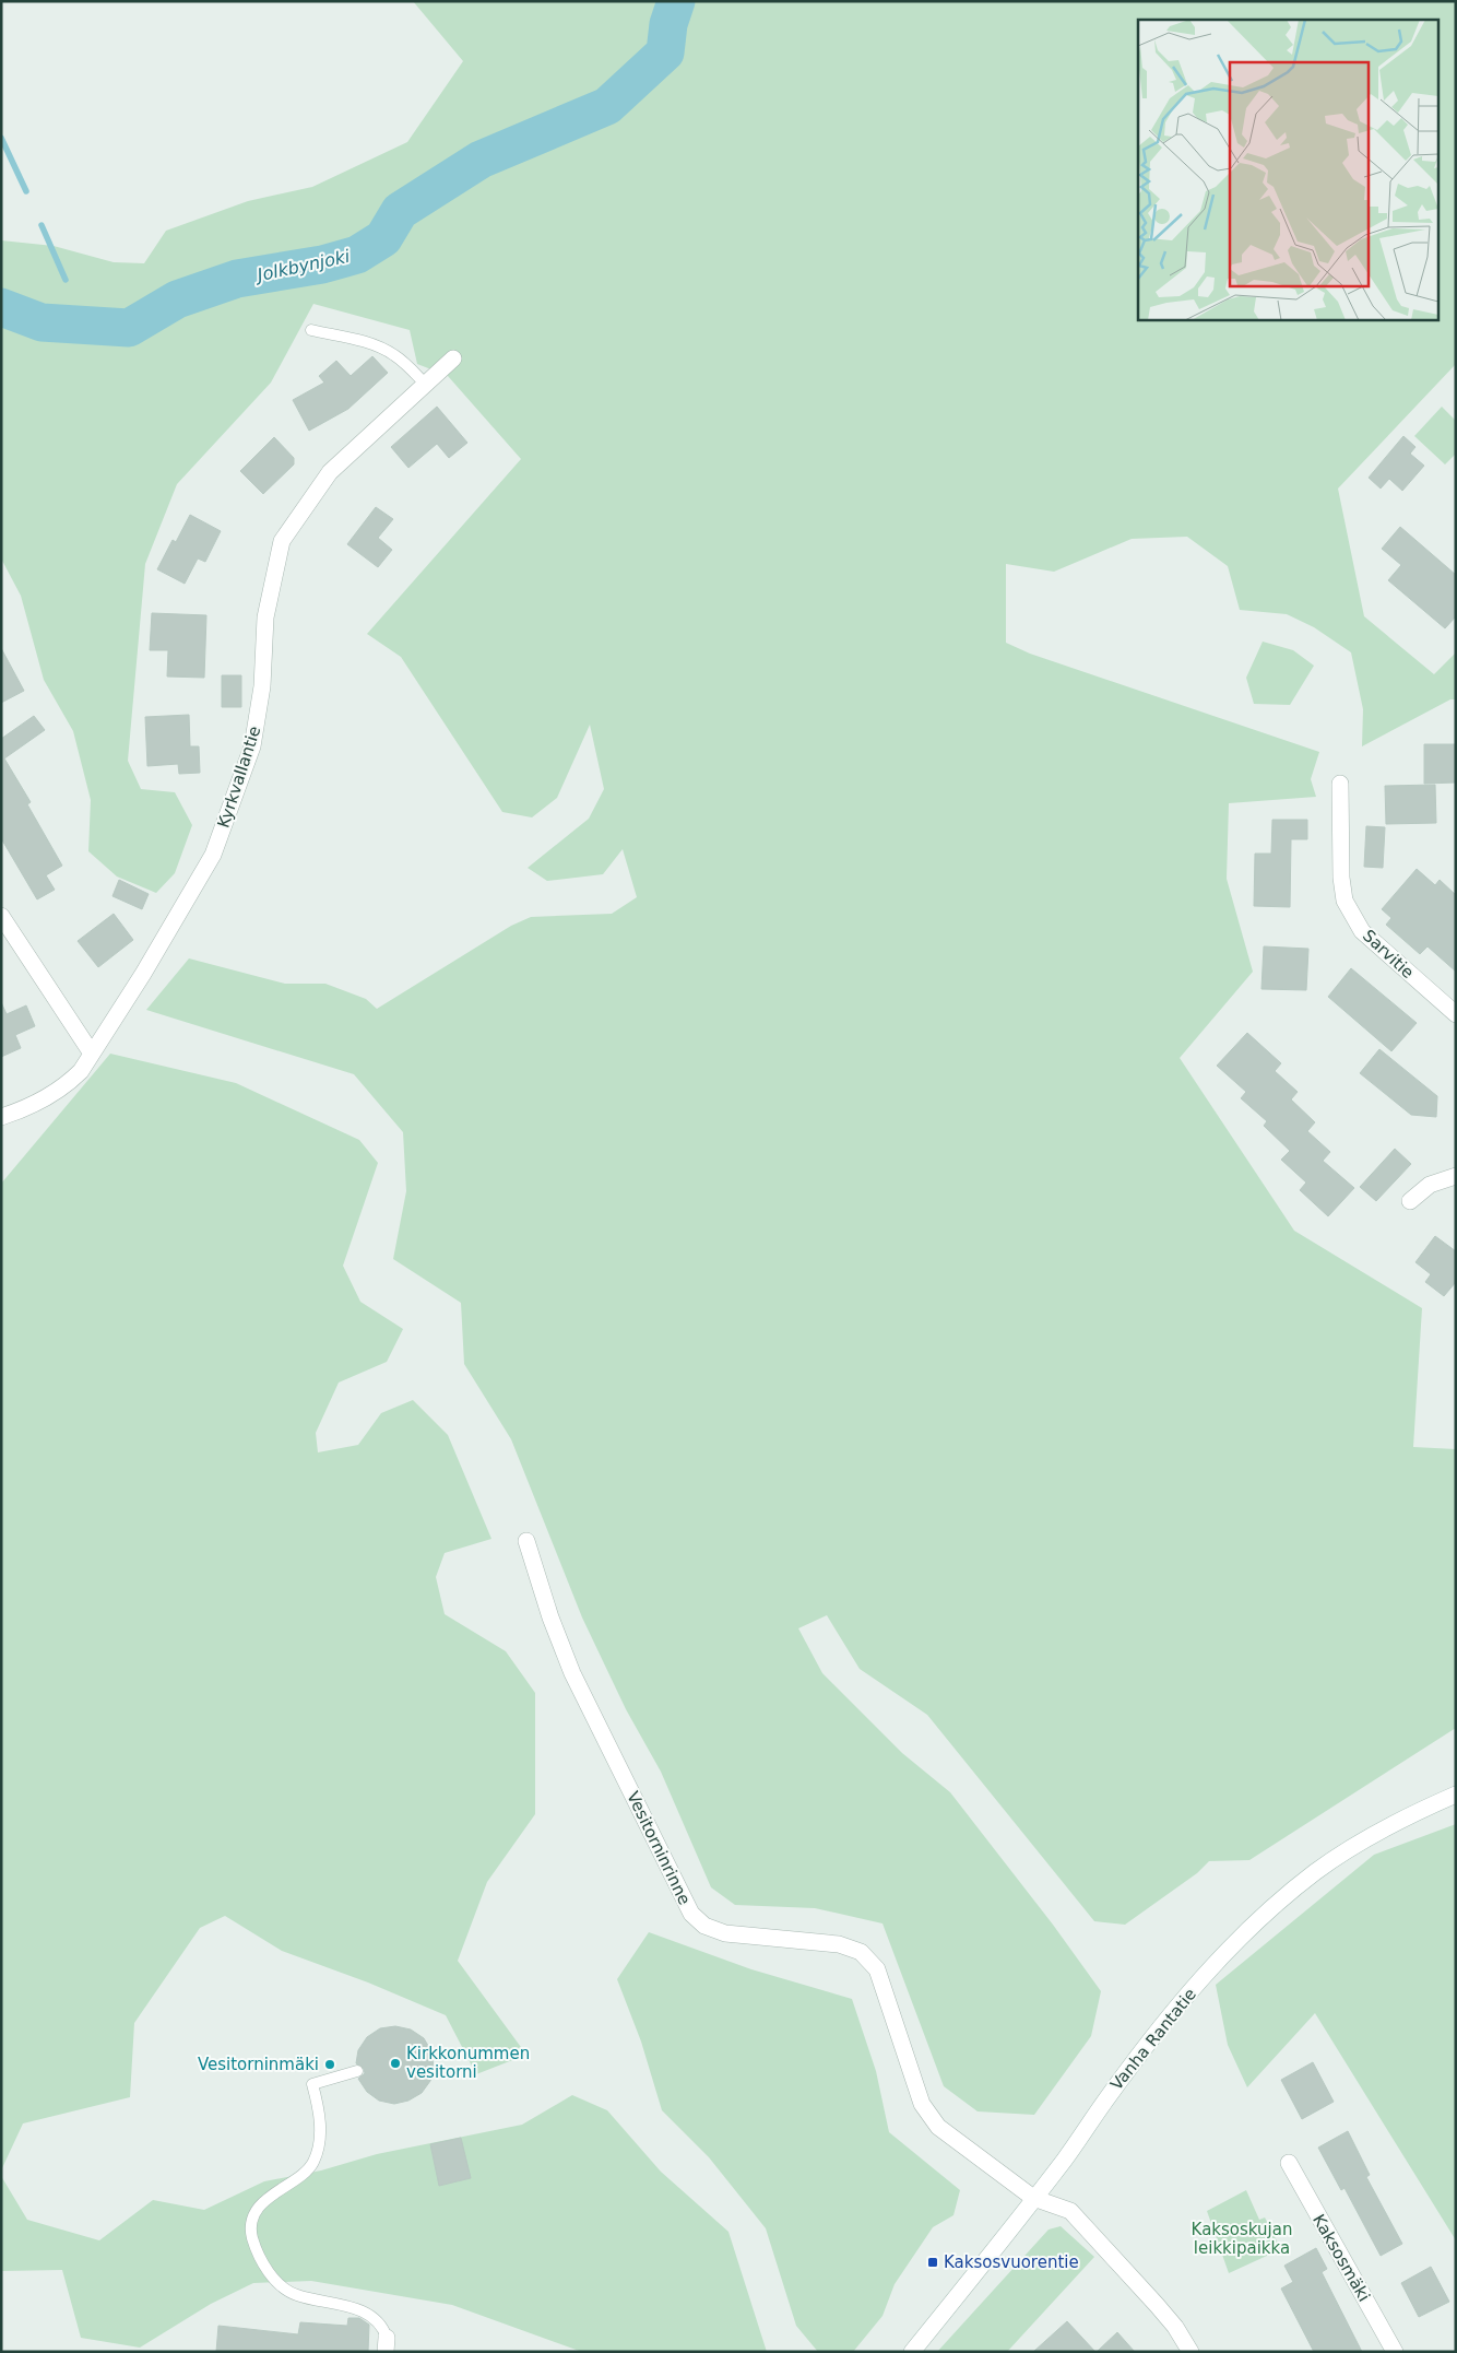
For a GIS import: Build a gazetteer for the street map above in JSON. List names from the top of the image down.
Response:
{
  "streets": {
    "street": [
      "Kyrkvallantie",
      "Sarvitie",
      "Vesitorninrinne",
      "Vanha Rantatie",
      "Kaksosmäki"
    ]
  },
  "crossings": [
    ["Vesitorninrinne", "Vanha Rantatie"]
  ],
  "water": ["Jolkbynjoki"],
  "parks": ["Kaksoskujan leikkipaikka"],
  "places": {
    "other": ["Kirkkonummen vesitorni", "Vesitorninmäki"],
    "transit": ["Kaksosvuorentie"]
  }
}
